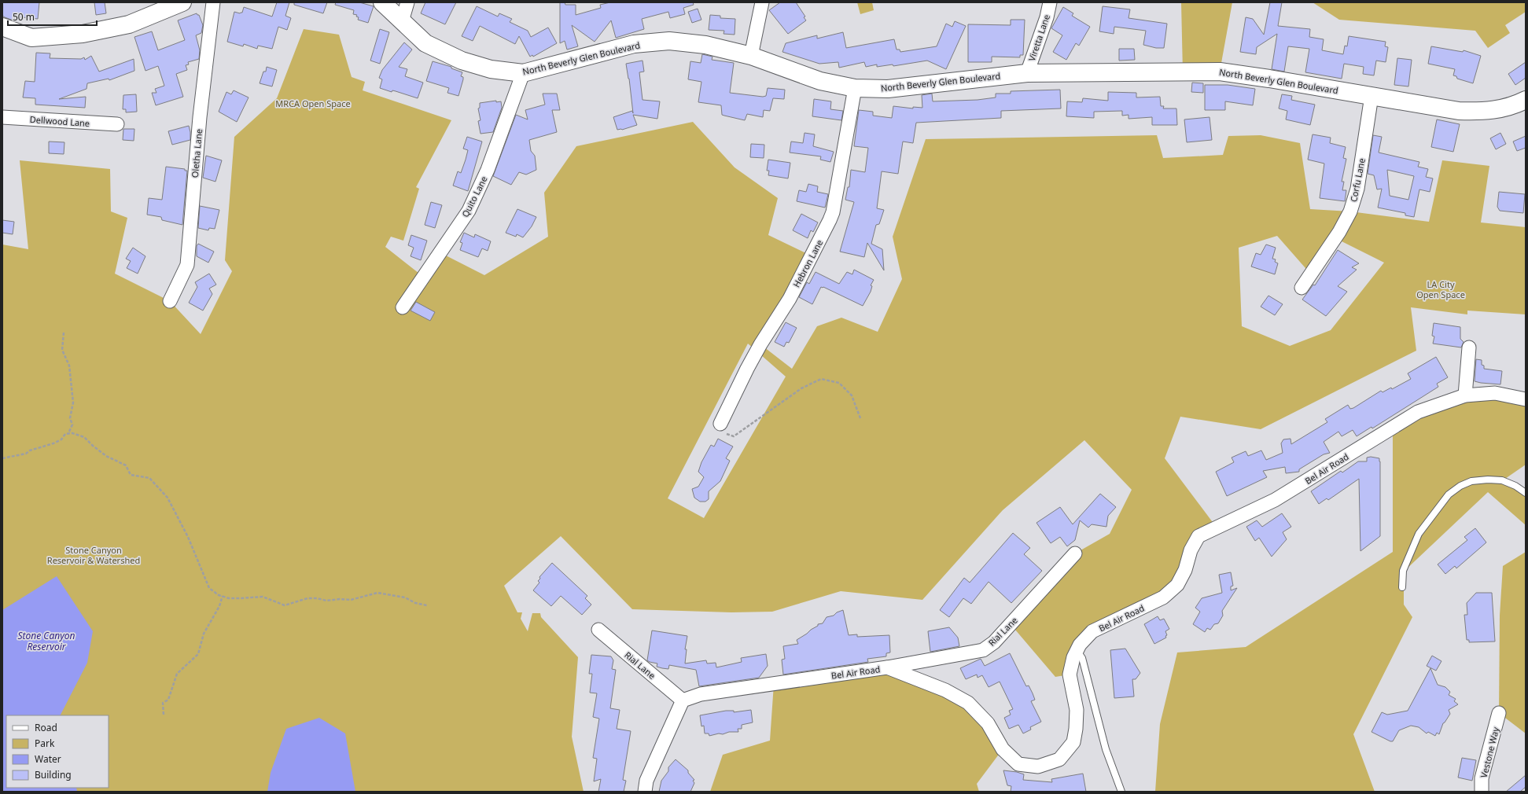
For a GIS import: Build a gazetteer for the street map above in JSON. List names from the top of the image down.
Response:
{
  "streets": {
    "main road": ["North Beverly Glen Boulevard"],
    "street": [
      "Viretta Lane",
      "Dellwood Lane",
      "Oletha Lane",
      "Corfu Lane",
      "Quito Lane",
      "Hebron Lane",
      "Bel Air Road",
      "Rial Lane",
      "Vestone Way"
    ]
  },
  "crossings": [
    ["Viretta Lane", "North Beverly Glen Boulevard"],
    ["North Beverly Glen Boulevard", "Corfu Lane"],
    ["North Beverly Glen Boulevard", "Quito Lane"],
    ["North Beverly Glen Boulevard", "Hebron Lane"],
    ["Bel Air Road", "Rial Lane"]
  ],
  "water": ["Stone Canyon Reservoir"],
  "parks": ["MRCA Open Space", "LA City Open Space", "Stone Canyon Reservoir & Watershed"],
  "legend": [
    "Road",
    "Park",
    "Water",
    "Building"
  ],
  "scale_bar": "50 m"
}
